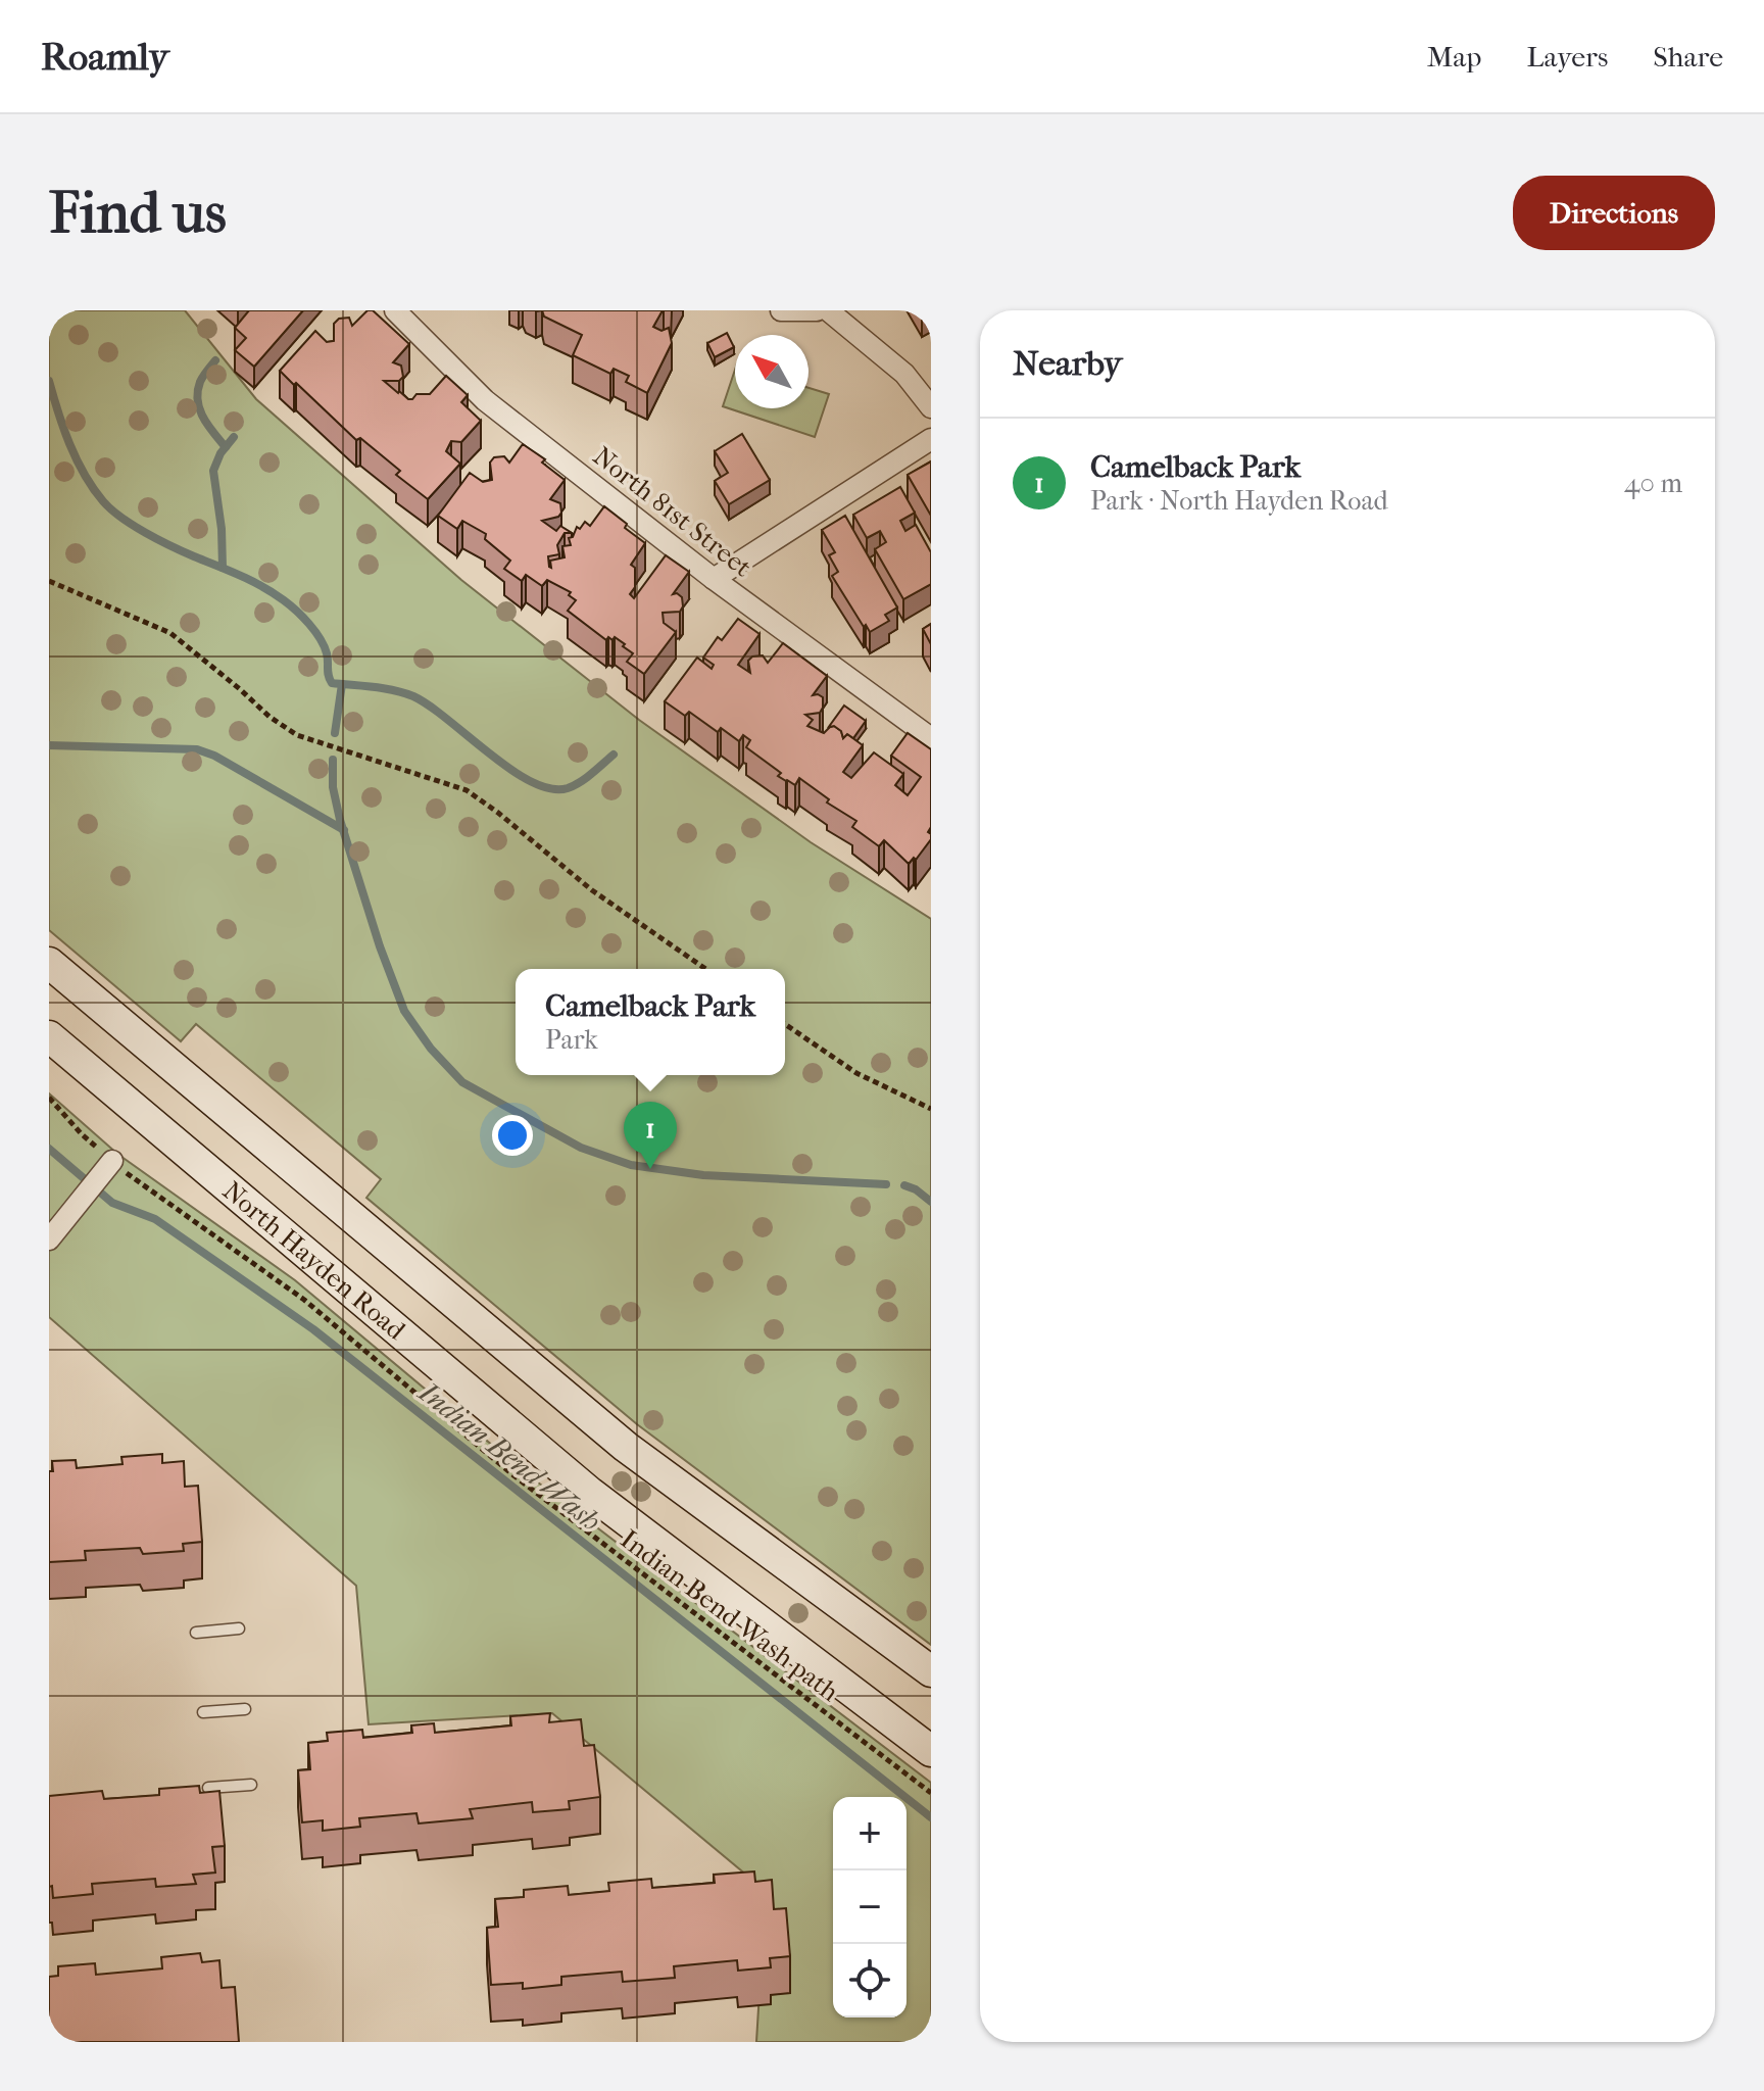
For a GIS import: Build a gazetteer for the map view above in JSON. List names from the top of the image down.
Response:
{
  "streets": {
    "main road": ["North Hayden Road"],
    "street": ["North 81st Street"],
    "path": ["Indian Bend Wash path"]
  },
  "water": ["Indian Bend Wash"],
  "north": "top left",
  "page": {
    "header": "Roamly",
    "nav": ["Map", "Layers", "Share"],
    "buttons": "Directions",
    "title": "Find us",
    "heading": "Nearby",
    "list": [
      {
        "mark": "1",
        "name": "Camelback Park",
        "note": "Park · North Hayden Road",
        "value": "40 m"
      }
    ],
    "popup": ["Camelback Park", "Park"],
    "pins": "1",
    "map_buttons": ["+", "−"]
  }
}
